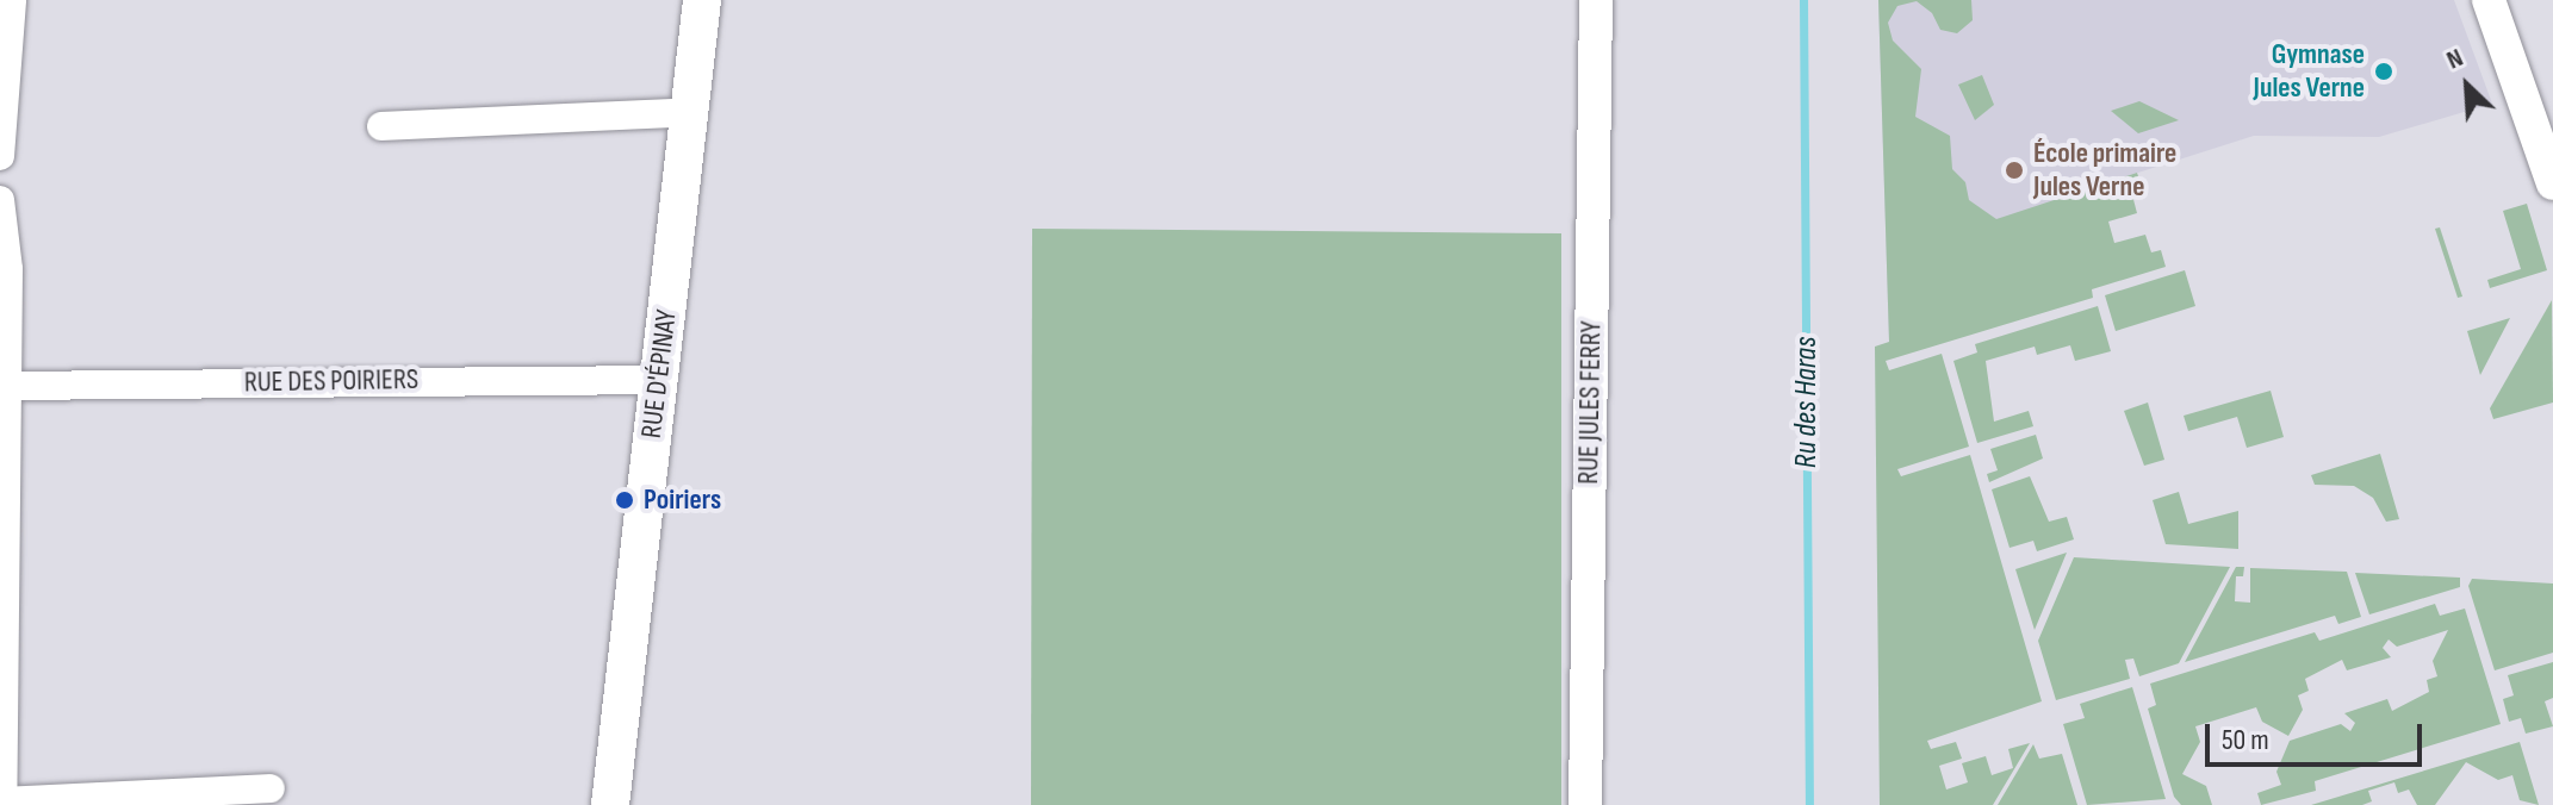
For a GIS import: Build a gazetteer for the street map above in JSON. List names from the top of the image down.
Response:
{
  "streets": {
    "main road": ["RUE D'ÉPINAY"],
    "street": ["RUE DES POIRIERS", "RUE JULES FERRY"]
  },
  "crossings": [
    ["RUE D'ÉPINAY", "RUE DES POIRIERS"]
  ],
  "water": ["Ru des Haras"],
  "places": ["Gymnase Jules Verne", "École primaire Jules Verne", "Poiriers"],
  "scale_bar": "50 m",
  "north": "top left"
}
